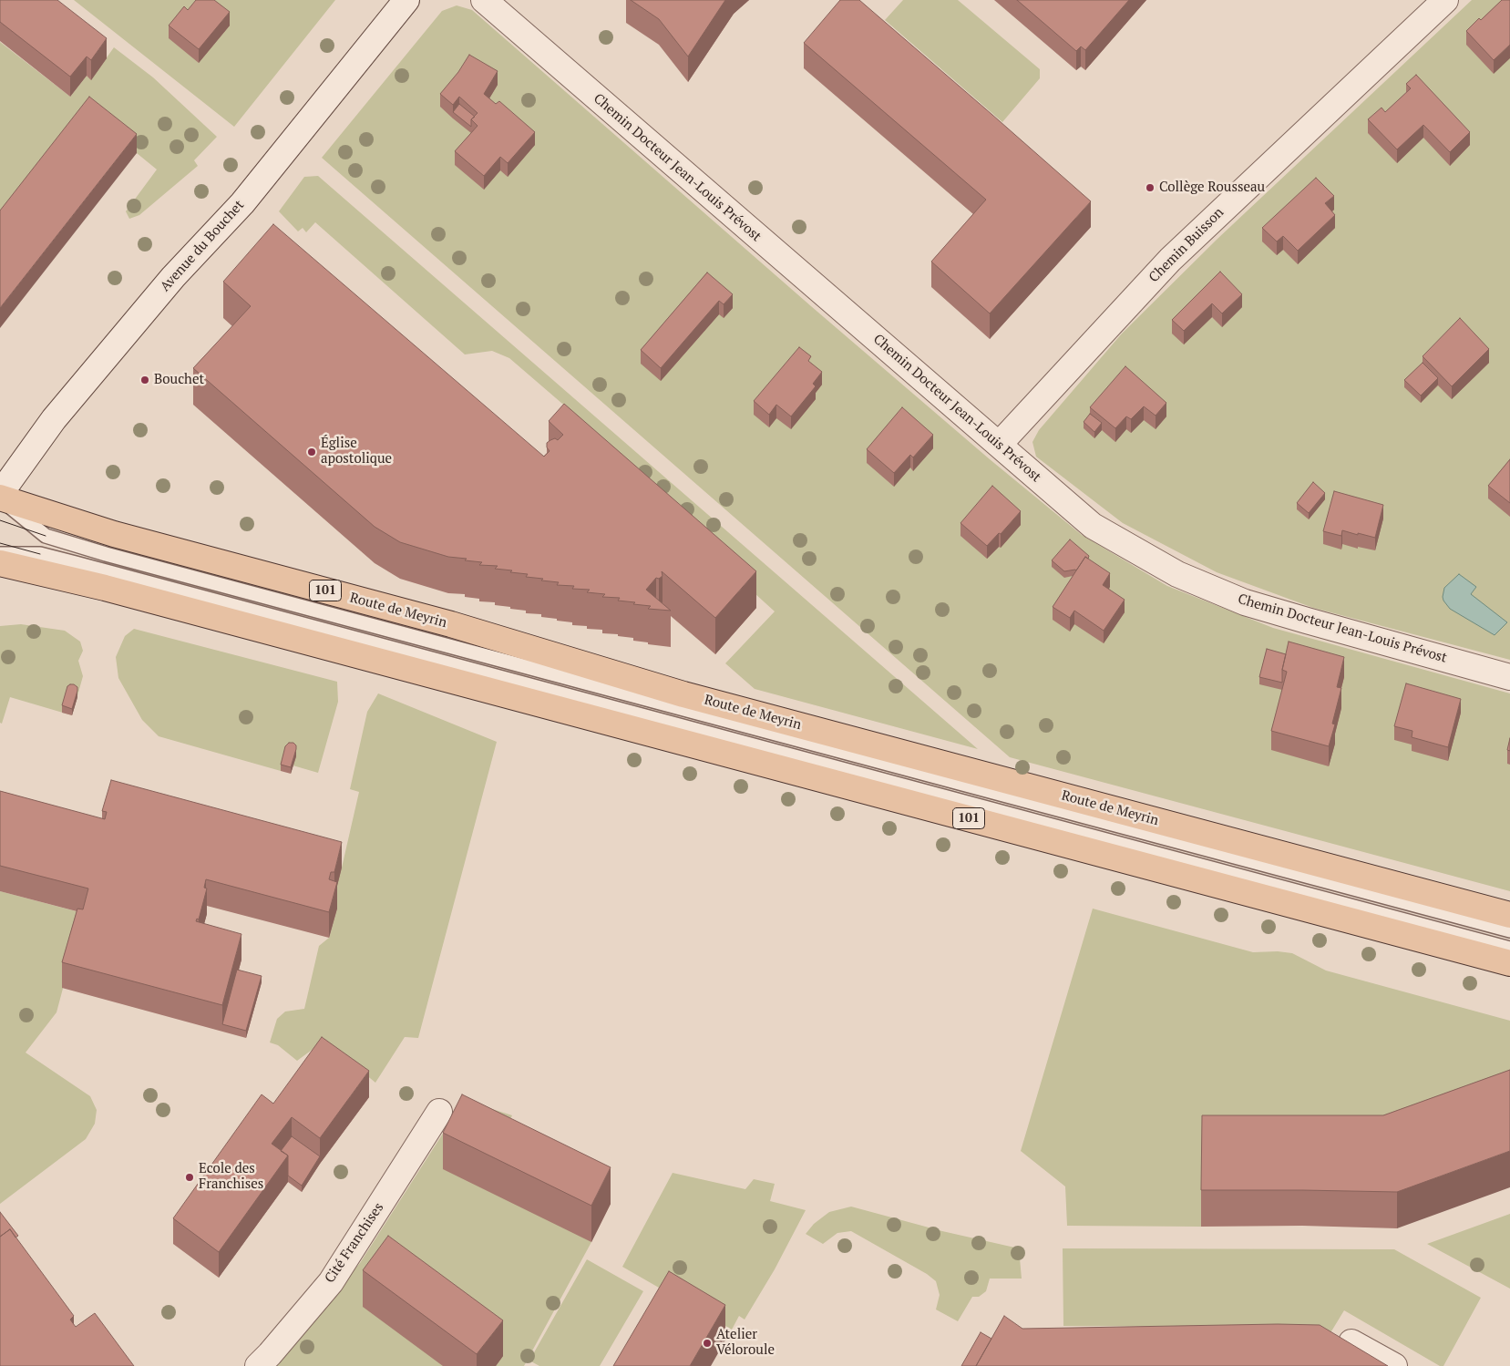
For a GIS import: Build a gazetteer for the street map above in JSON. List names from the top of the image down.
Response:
{
  "streets": {
    "main road": ["101", "Route de Meyrin"],
    "street": [
      "Chemin Docteur Jean-Louis Prévost",
      "Chemin Buisson",
      "Avenue du Bouchet",
      "Cité Franchises"
    ]
  },
  "crossings": [
    ["Chemin Docteur Jean-Louis Prévost", "Chemin Buisson"],
    ["Avenue du Bouchet", "Route de Meyrin"]
  ],
  "places": [
    "Collège Rousseau",
    "Bouchet",
    "Église apostolique",
    "Ecole des Franchises",
    "Atelier Véloroule"
  ]
}
